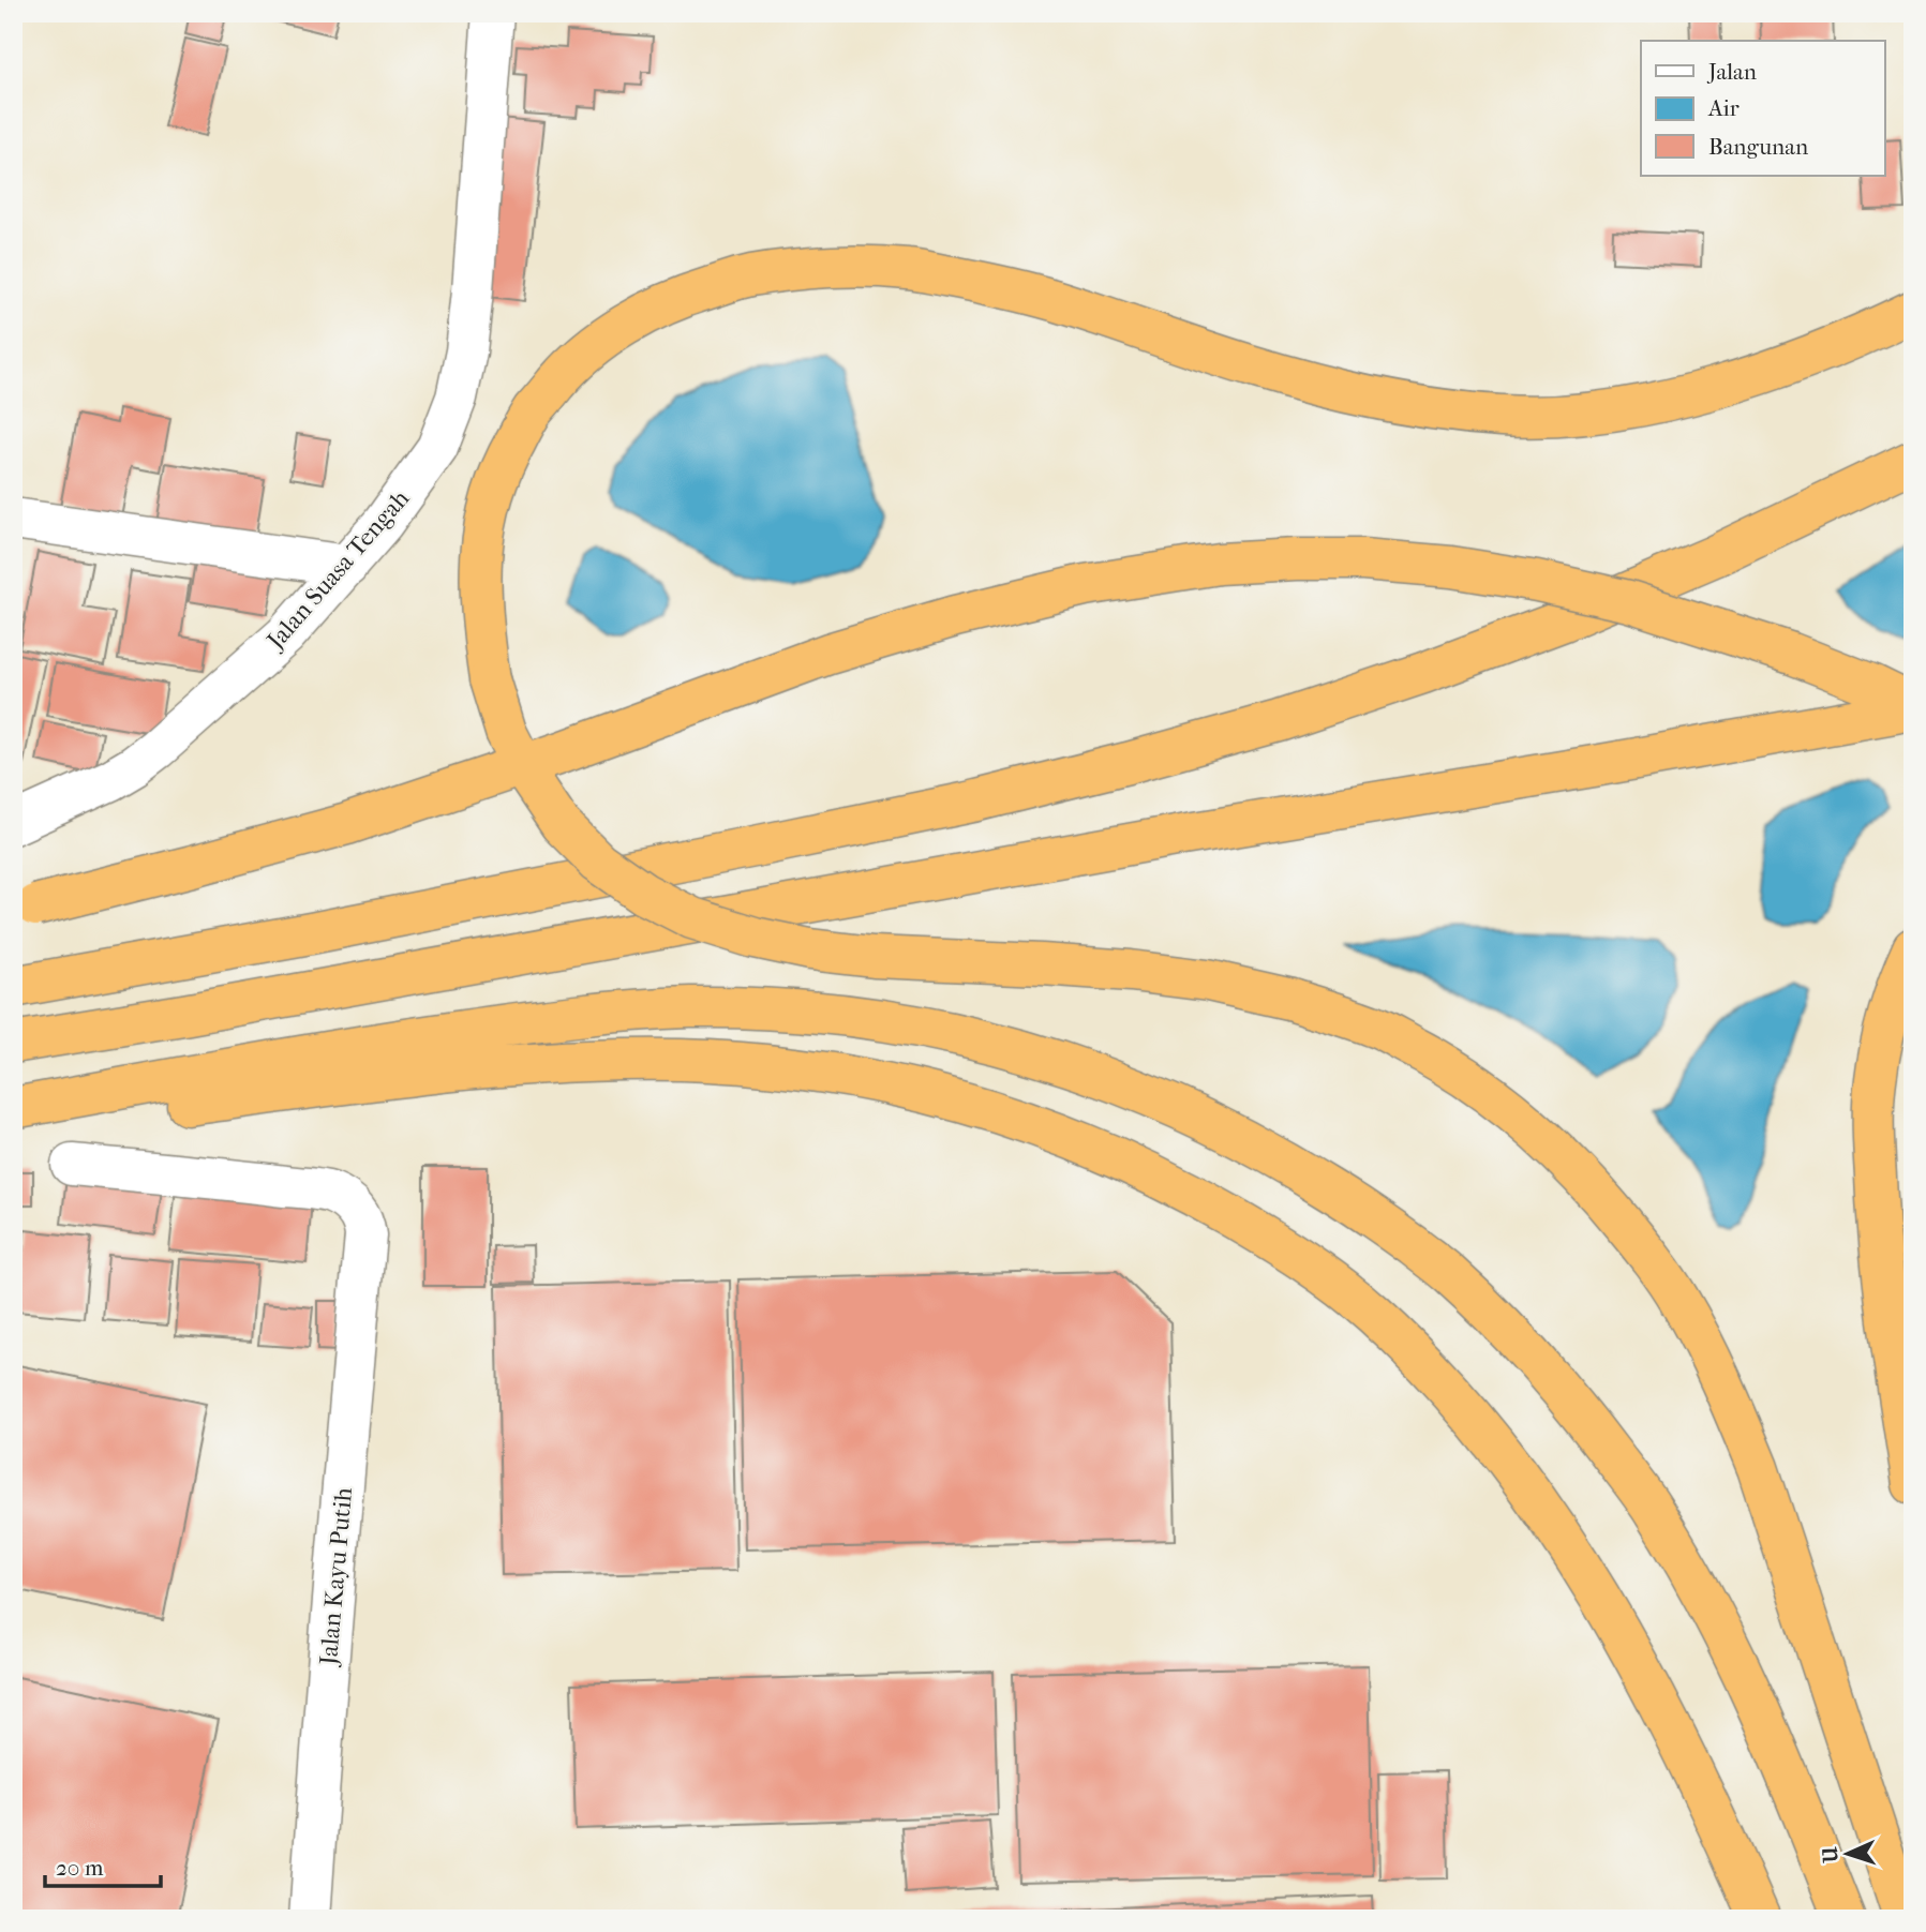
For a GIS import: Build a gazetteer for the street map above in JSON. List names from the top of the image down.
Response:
{
  "streets": {
    "street": ["Jalan Suasa Tengah", "Jalan Kayu Putih"]
  },
  "legend": ["Jalan", "Air", "Bangunan"],
  "scale_bar": "20 m",
  "north": "left"
}
